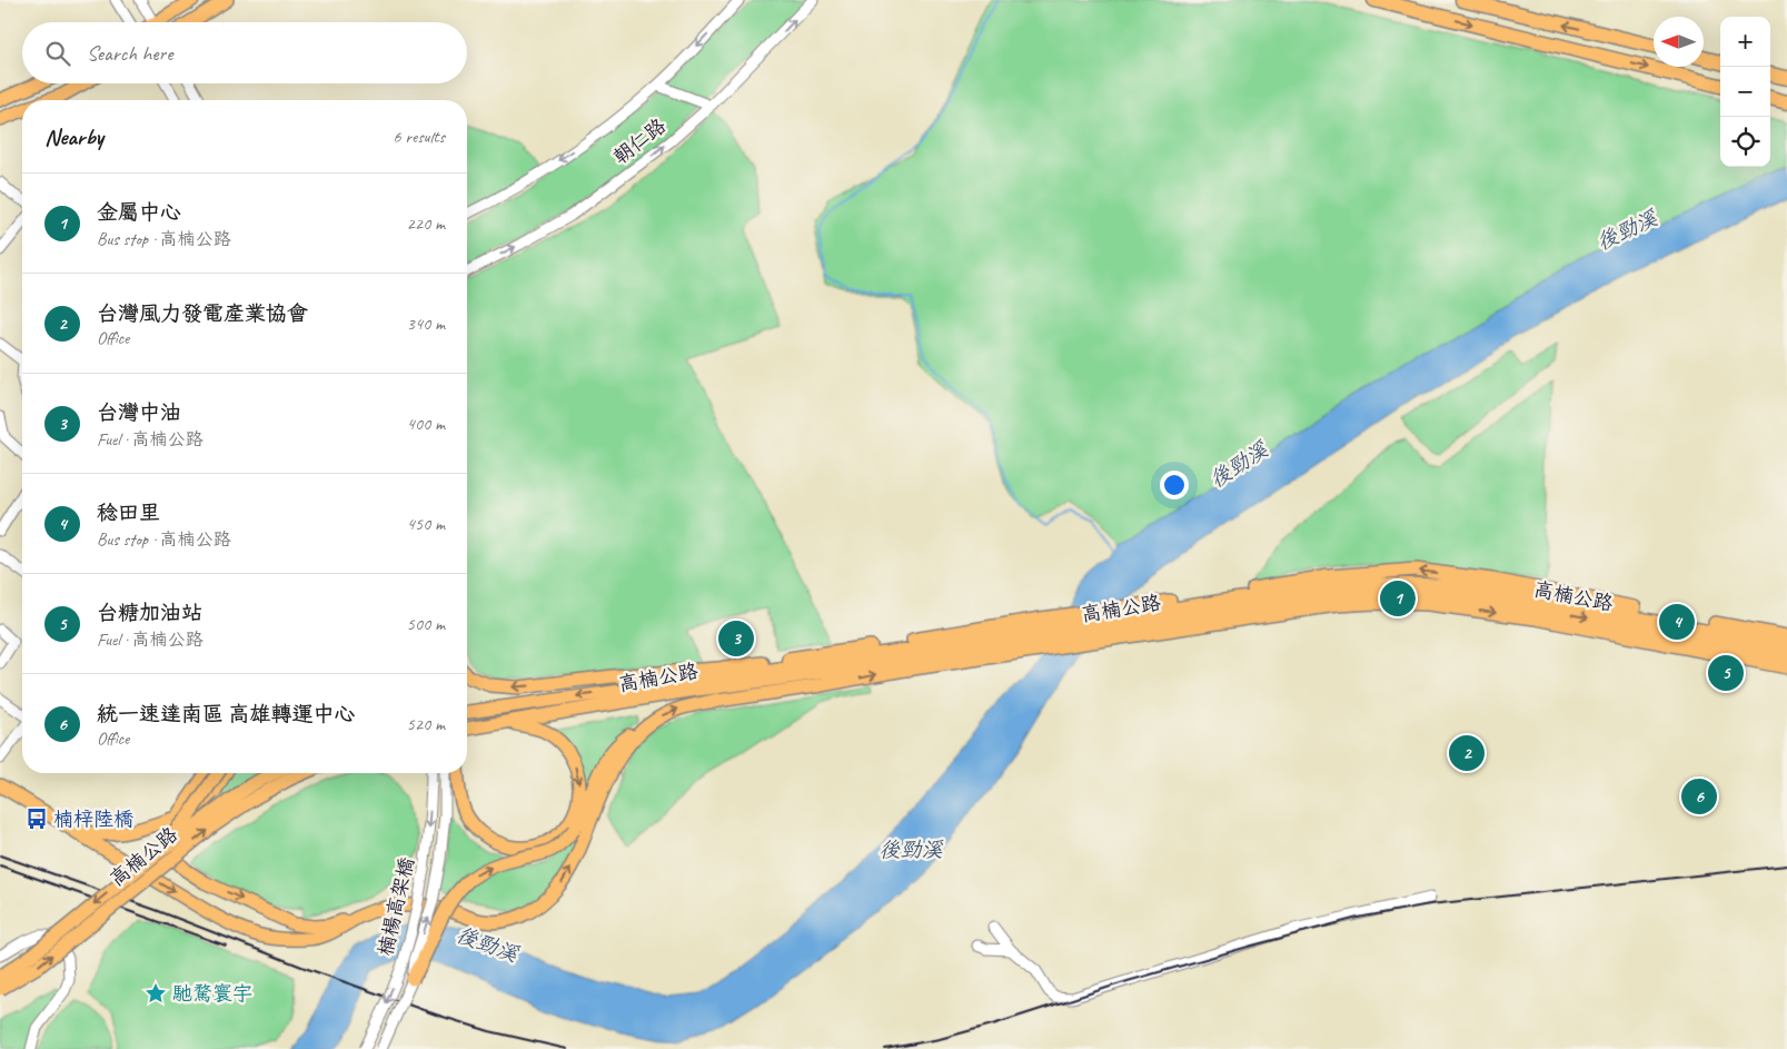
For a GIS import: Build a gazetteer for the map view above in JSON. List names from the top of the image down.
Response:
{
  "streets": {
    "main road": ["高楠公路"],
    "street": ["朝仁路", "楠楊高架橋"]
  },
  "water": ["後勁溪"],
  "places": {
    "bus stop": ["楠梓陸橋"],
    "place": ["馳騖寰宇"]
  },
  "north": "left",
  "page": {
    "map_buttons": ["+", "−"],
    "search": "Search here",
    "heading": ["Nearby", "6 results"],
    "list": [
      {
        "mark": "1",
        "name": "金屬中心",
        "note": "Bus stop · 高楠公路",
        "value": "220 m"
      },
      {
        "mark": "2",
        "name": "台灣風力發電產業協會",
        "note": "Office",
        "value": "340 m"
      },
      {
        "mark": "3",
        "name": "台灣中油",
        "note": "Fuel · 高楠公路",
        "value": "400 m"
      },
      {
        "mark": "4",
        "name": "稔田里",
        "note": "Bus stop · 高楠公路",
        "value": "450 m"
      },
      {
        "mark": "5",
        "name": "台糖加油站",
        "note": "Fuel · 高楠公路",
        "value": "500 m"
      },
      {
        "mark": "6",
        "name": "統一速達南區 高雄轉運中心",
        "note": "Office",
        "value": "520 m"
      }
    ],
    "pins": [
      "1",
      "4",
      "3",
      "5",
      "2",
      "6"
    ]
  }
}
